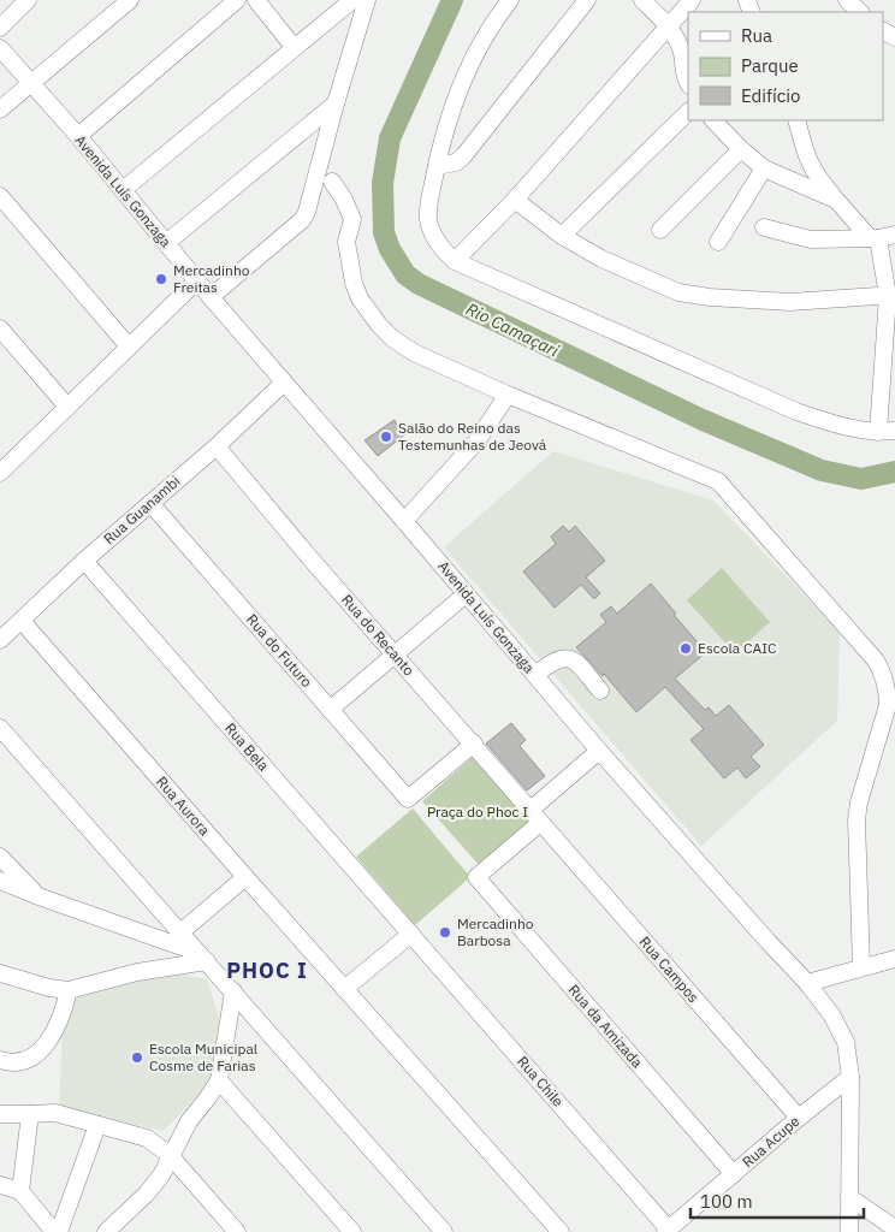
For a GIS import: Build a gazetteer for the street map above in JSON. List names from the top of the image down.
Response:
{
  "streets": {
    "street": [
      "Avenida Luís Gonzaga",
      "Rua Guanambi",
      "Rua do Recanto",
      "Rua do Futuro",
      "Rua Bela",
      "Rua Aurora",
      "Rua Campos",
      "Rua da Amizada",
      "Rua Chile",
      "Rua Acupe"
    ]
  },
  "crossings": [
    ["Avenida Luís Gonzaga", "Rua Guanambi"],
    ["Avenida Luís Gonzaga", "Rua Acupe"],
    ["Rua Guanambi", "Rua do Recanto"],
    ["Rua Guanambi", "Rua do Futuro"],
    ["Rua Guanambi", "Rua Bela"],
    ["Rua Guanambi", "Rua Aurora"],
    ["Rua do Recanto", "Rua do Futuro"],
    ["Rua do Recanto", "Rua Campos"],
    ["Rua do Recanto", "Rua da Amizada"],
    ["Rua Bela", "Rua Chile"],
    ["Rua Campos", "Rua da Amizada"],
    ["Rua Campos", "Rua Acupe"],
    ["Rua da Amizada", "Rua Acupe"],
    ["Rua Chile", "Rua Acupe"]
  ],
  "districts": ["PHOC I"],
  "water": ["Rio Camaçari"],
  "parks": ["Praça do Phoc I"],
  "places": [
    "Mercadinho Freitas",
    "Salão do Reino das Testemunhas de Jeová",
    "Escola CAIC",
    "Mercadinho Barbosa",
    "Escola Municipal Cosme de Farias"
  ],
  "legend": ["Rua", "Parque", "Edifício"],
  "scale_bar": "100 m"
}
